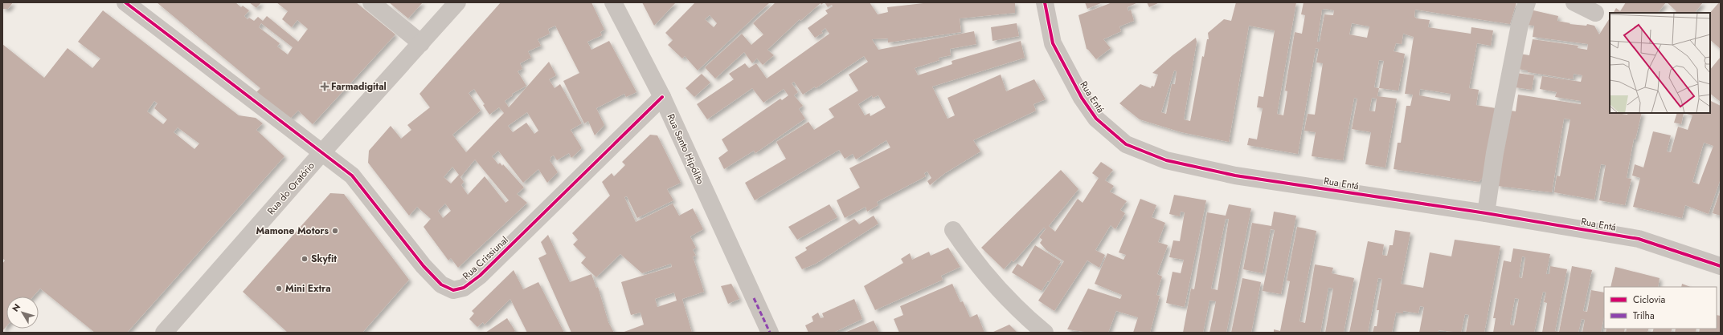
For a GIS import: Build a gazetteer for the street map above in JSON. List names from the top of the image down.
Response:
{
  "streets": {
    "street": [
      "Rua Entá",
      "Rua Santo Hipólito",
      "Rua do Oratório",
      "Rua Crissiunal"
    ]
  },
  "crossings": [
    ["Rua Santo Hipólito", "Rua Crissiunal"],
    ["Rua do Oratório", "Rua Crissiunal"]
  ],
  "places": {
    "health": ["Farmadigital"],
    "other": ["Mamone Motors", "Skyfit", "Mini Extra"]
  },
  "legend": ["Ciclovia", "Trilha"],
  "north": "top left"
}
